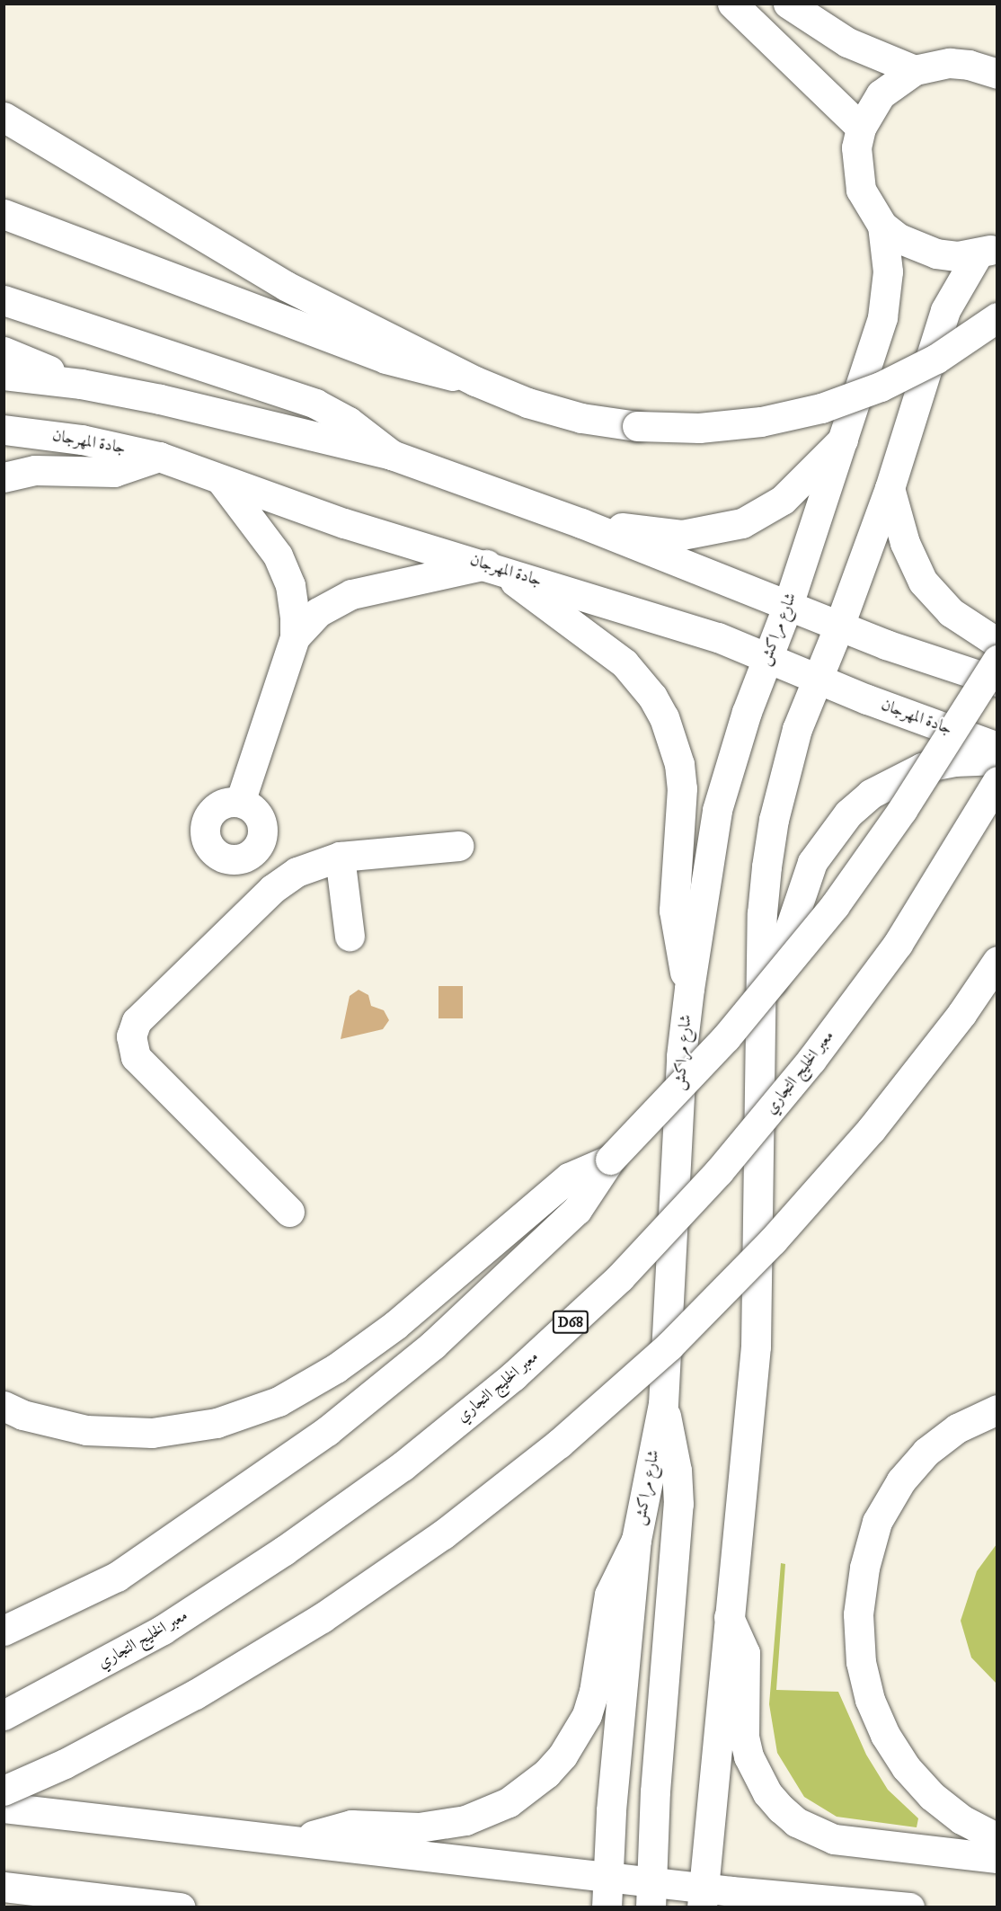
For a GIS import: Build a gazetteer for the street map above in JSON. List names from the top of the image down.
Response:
{
  "streets": {
    "main road": [
      "جادة المهرجان",
      "شارع مراكش",
      "معبر الخليج التجاري",
      "D68"
    ]
  },
  "crossings": [
    ["جادة المهرجان", "شارع مراكش"]
  ]
}
